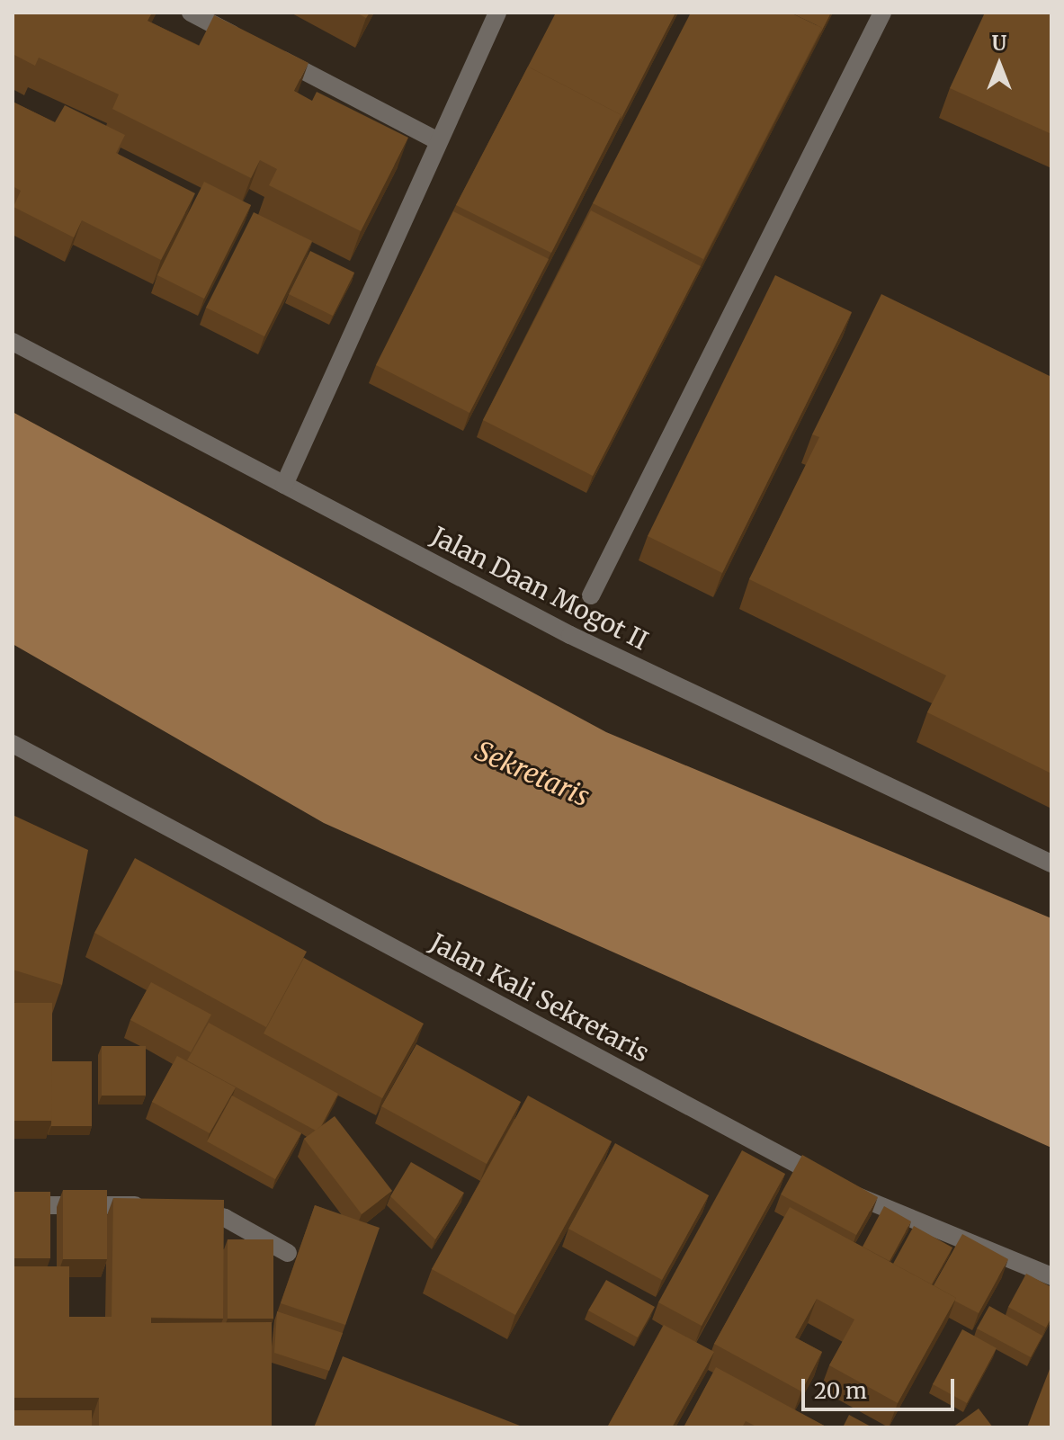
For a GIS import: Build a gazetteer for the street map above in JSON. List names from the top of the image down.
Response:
{
  "streets": {
    "street": ["Jalan Daan Mogot II", "Jalan Kali Sekretaris"]
  },
  "water": ["Sekretaris"],
  "scale_bar": "20 m",
  "north": "top"
}
